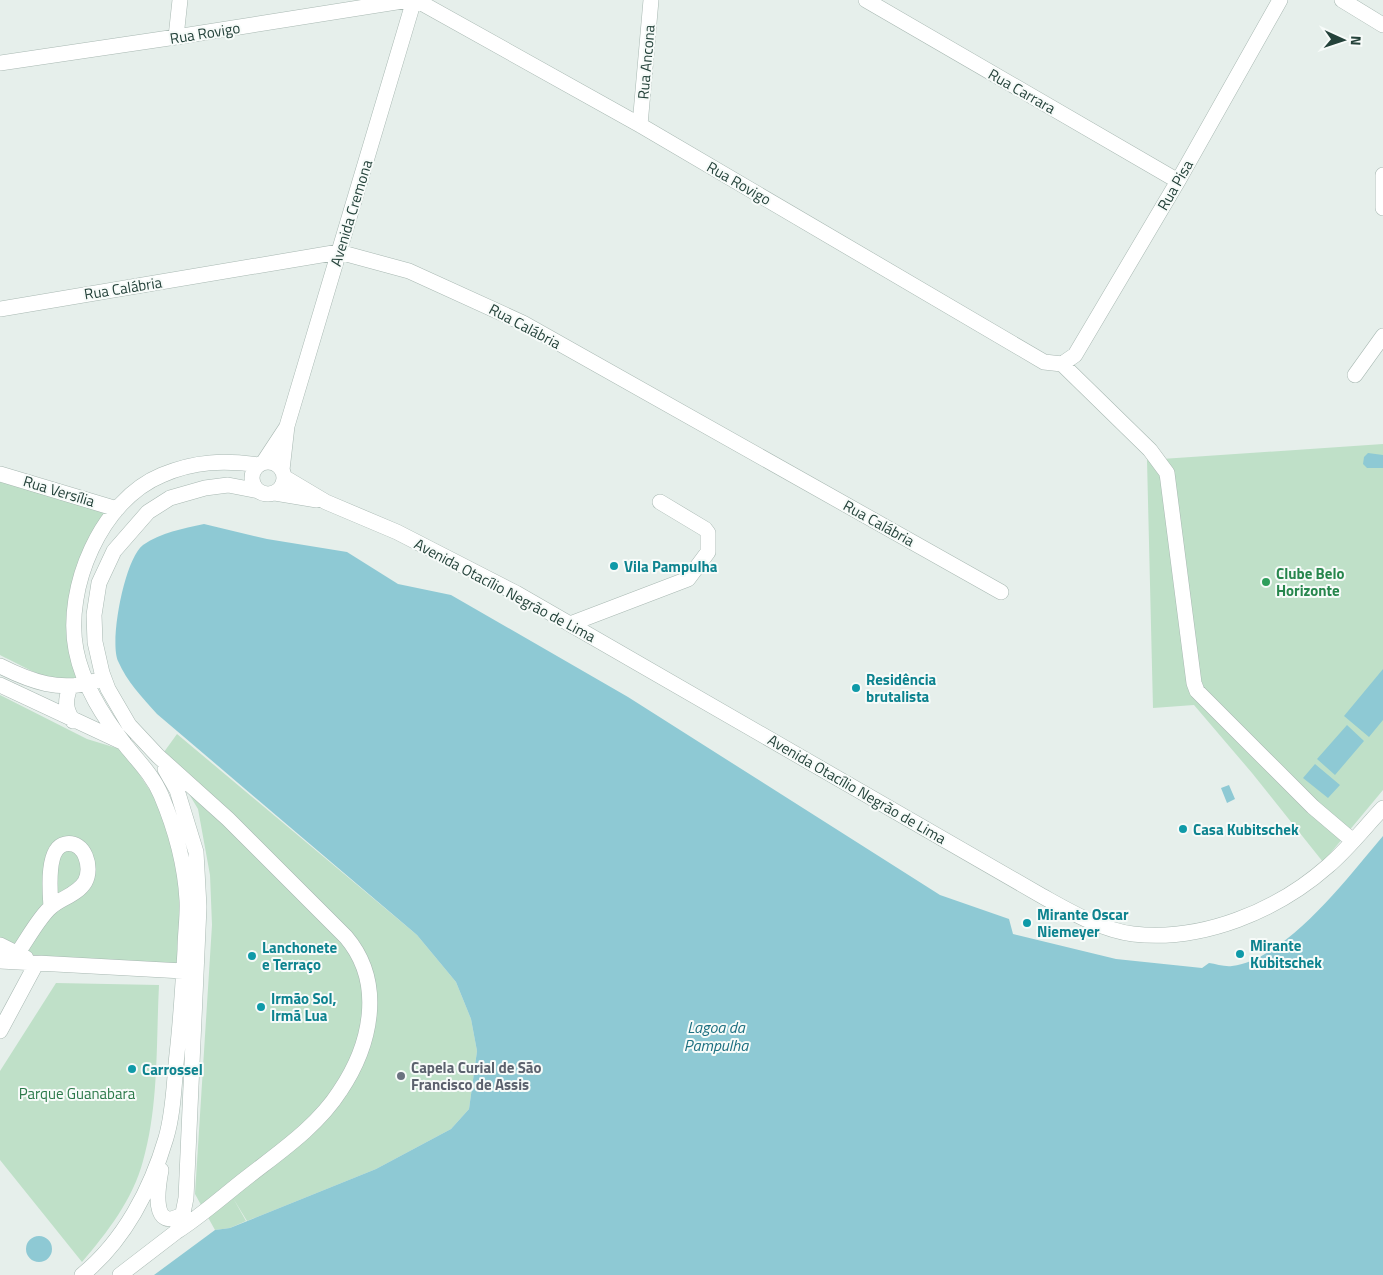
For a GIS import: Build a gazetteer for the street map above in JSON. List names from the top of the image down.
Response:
{
  "streets": {
    "street": [
      "Rua Rovigo",
      "Rua Ancona",
      "Rua Carrara",
      "Rua Pisa",
      "Avenida Cremona",
      "Rua Calábria",
      "Rua Versília",
      "Avenida Otacílio Negrão de Lima"
    ]
  },
  "crossings": [
    ["Rua Rovigo", "Rua Ancona"],
    ["Rua Rovigo", "Rua Pisa"],
    ["Rua Rovigo", "Avenida Cremona"],
    ["Rua Carrara", "Rua Pisa"],
    ["Avenida Cremona", "Rua Calábria"],
    ["Avenida Cremona", "Avenida Otacílio Negrão de Lima"]
  ],
  "water": ["Lagoa da Pampulha"],
  "parks": ["Parque Guanabara"],
  "places": [
    "Vila Pampulha",
    "Clube Belo Horizonte",
    "Residência brutalista",
    "Casa Kubitschek",
    "Mirante Oscar Niemeyer",
    "Mirante Kubitschek",
    "Lanchonete e Terraço",
    "Irmão Sol, Irmã Lua",
    "Carrossel",
    "Capela Curial de São Francisco de Assis"
  ],
  "north": "right"
}
